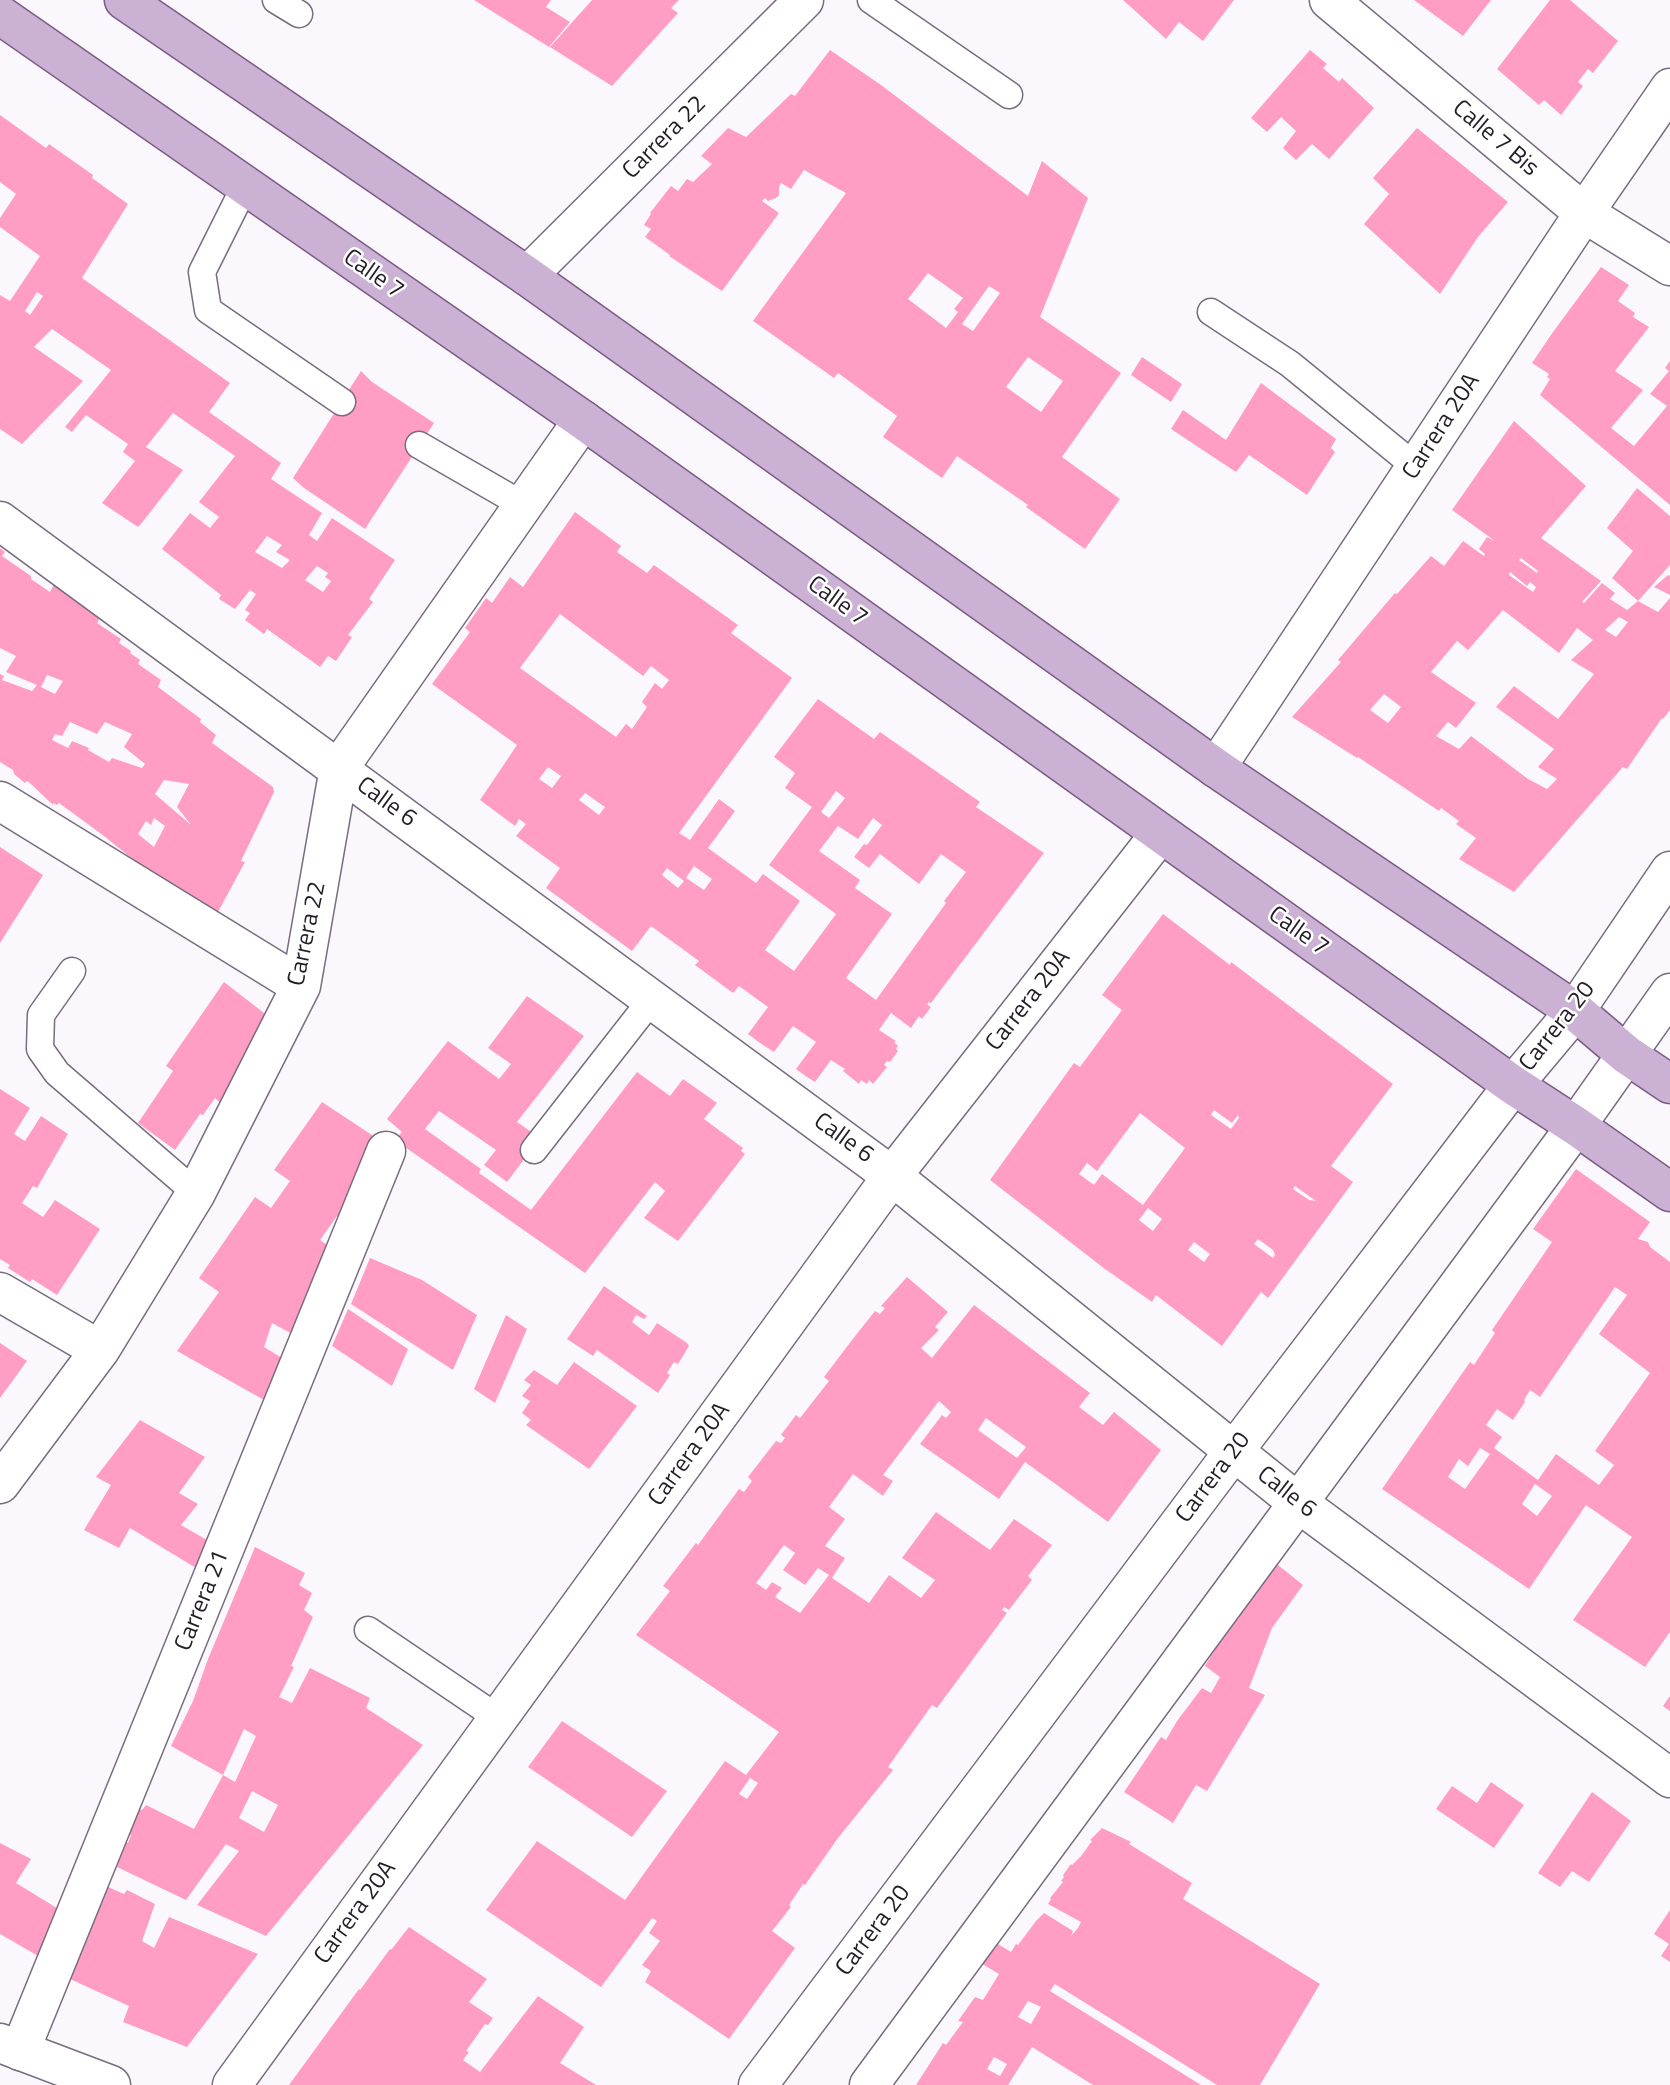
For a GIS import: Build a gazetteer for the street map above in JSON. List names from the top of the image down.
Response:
{
  "streets": {
    "main road": ["Calle 7"],
    "street": [
      "Carrera 22",
      "Calle 7 Bis",
      "Carrera 20A",
      "Calle 6",
      "Carrera 20",
      "Carrera 21"
    ]
  },
  "crossings": [
    ["Carrera 22", "Calle 7"],
    ["Carrera 22", "Calle 6"],
    ["Calle 7 Bis", "Carrera 20A"],
    ["Calle 7", "Carrera 20A"],
    ["Calle 7", "Carrera 20"],
    ["Carrera 20A", "Calle 6"],
    ["Calle 6", "Carrera 20"]
  ]
}
